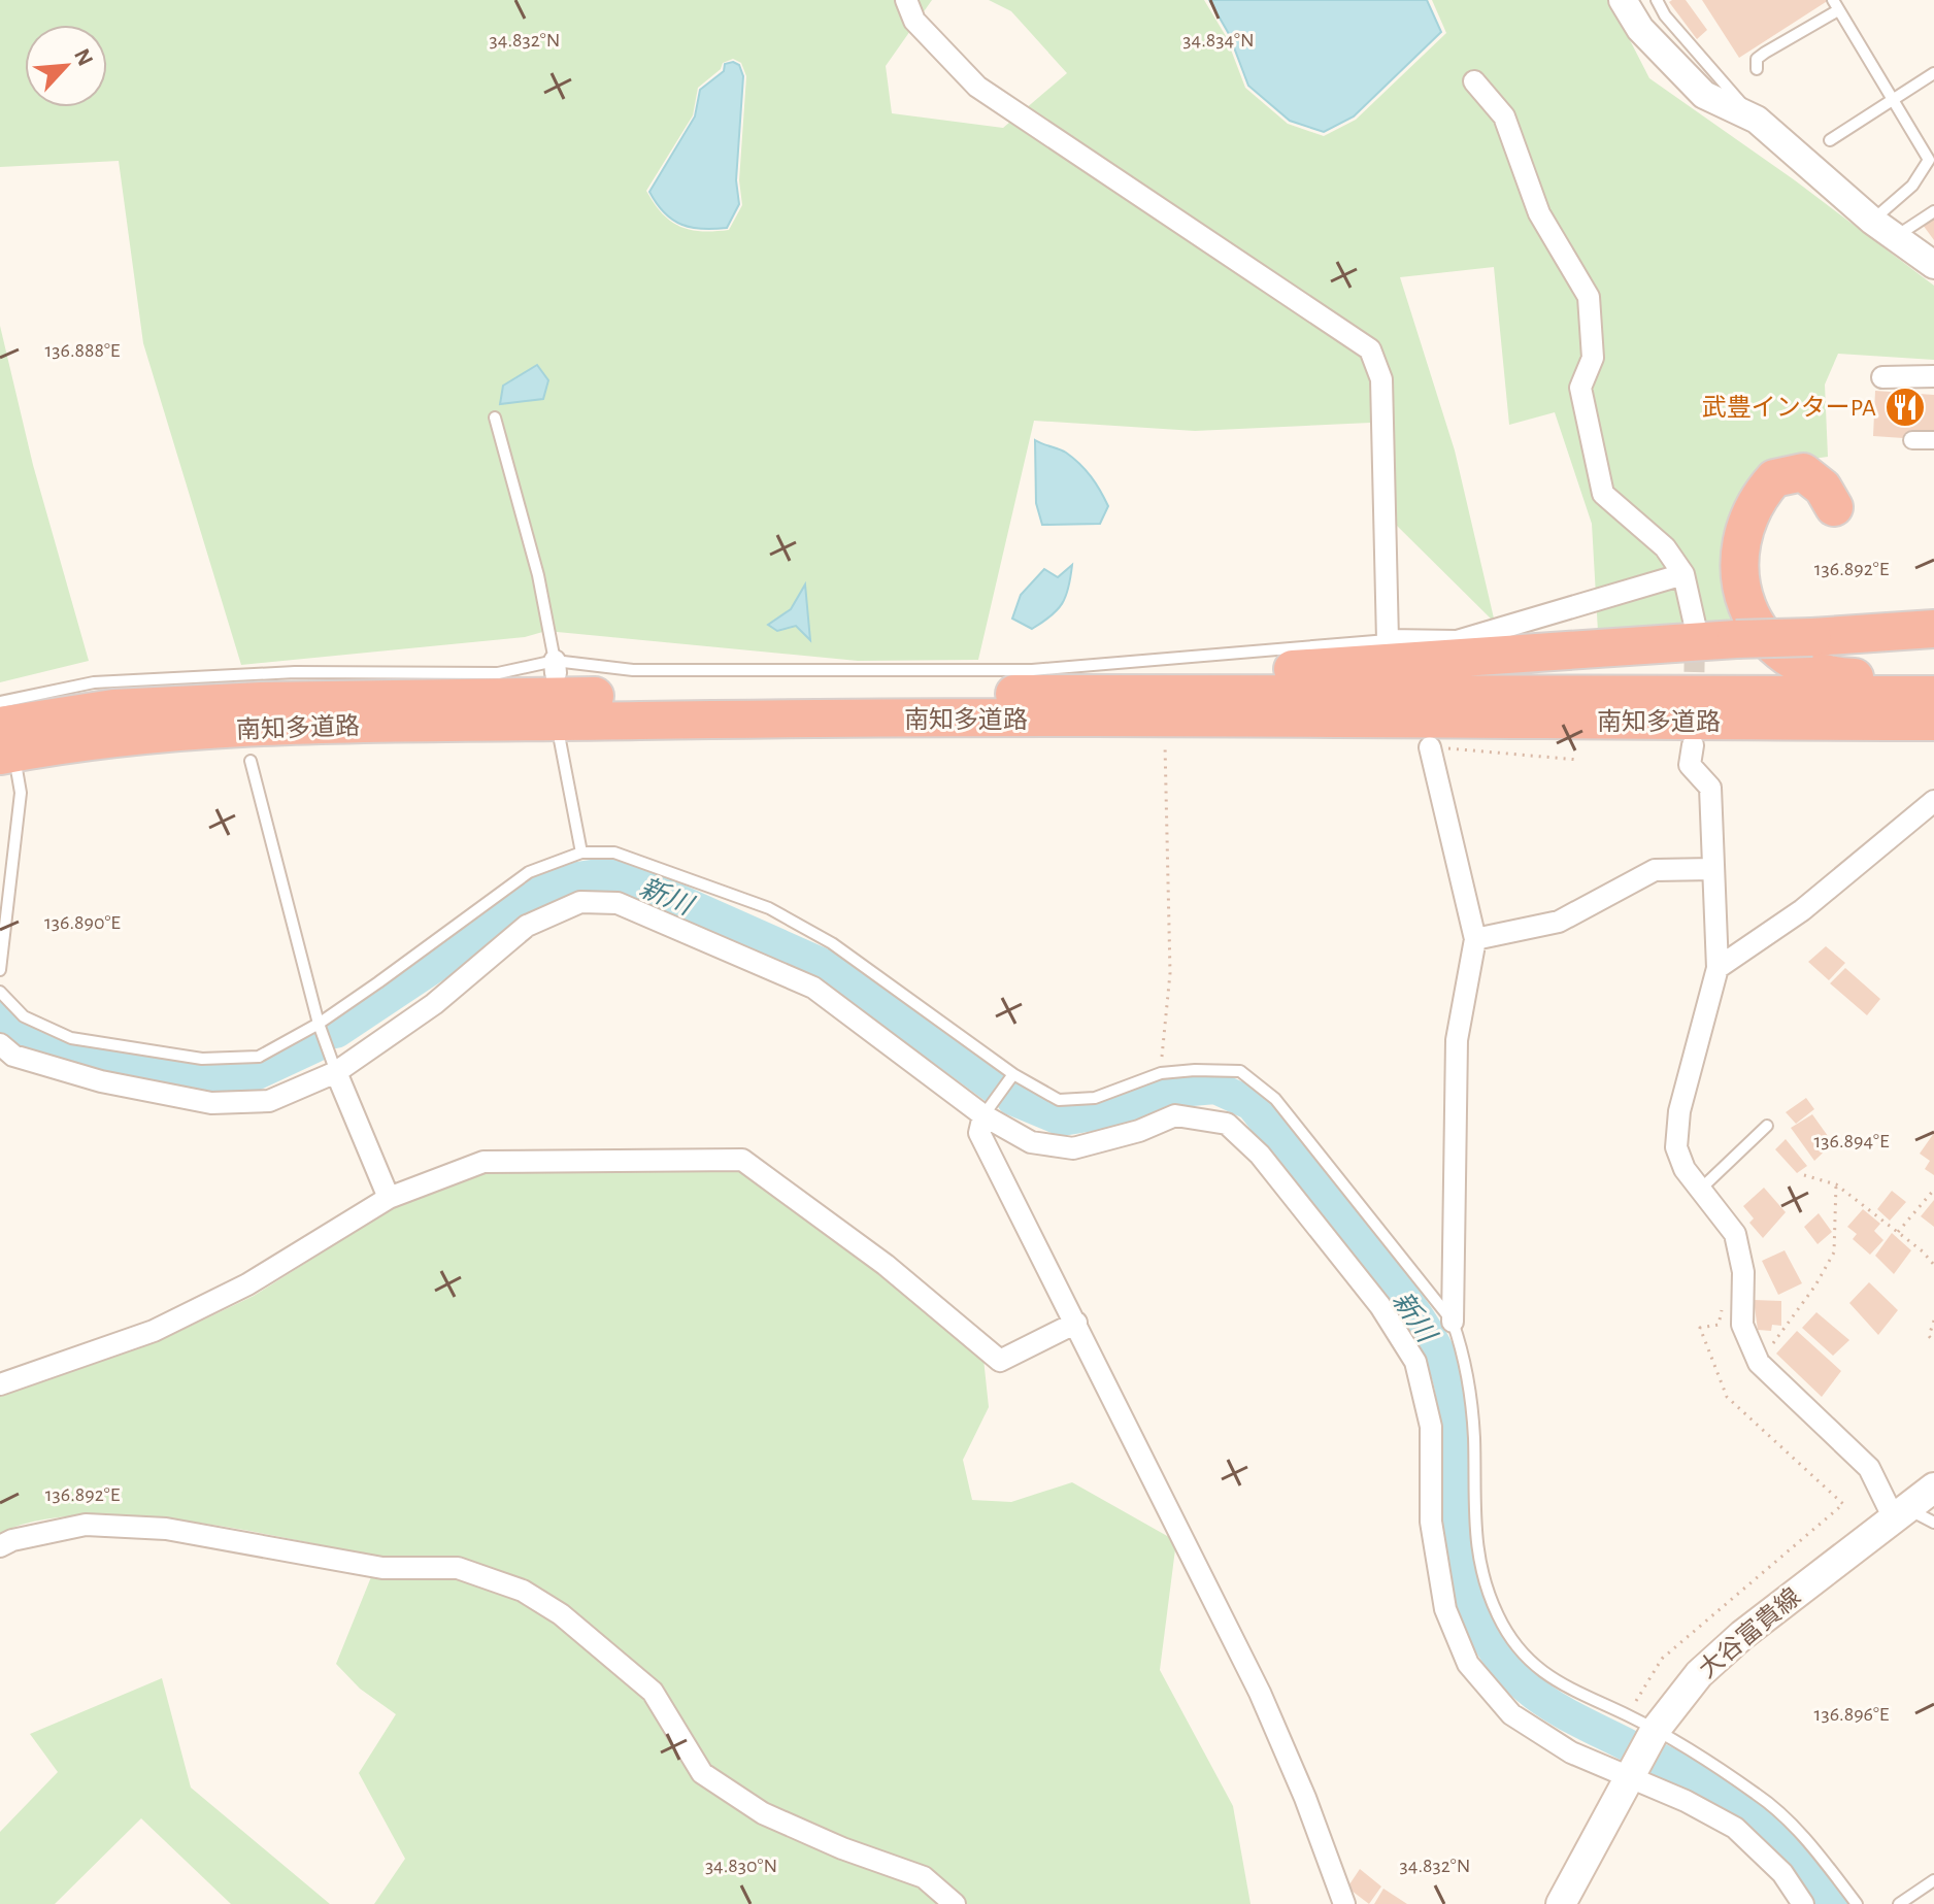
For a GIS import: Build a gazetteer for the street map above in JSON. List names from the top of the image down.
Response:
{
  "streets": {
    "highway": ["南知多道路"],
    "main road": ["大谷富貴線"]
  },
  "water": ["新川"],
  "places": {
    "restaurant": ["武豊インターPA"]
  },
  "north": "top right",
  "coordinates": [
    "34.832°N",
    "34.834°N",
    "136.888°E",
    "136.892°E",
    "136.890°E",
    "136.894°E",
    "136.896°E",
    "34.830°N"
  ]
}
